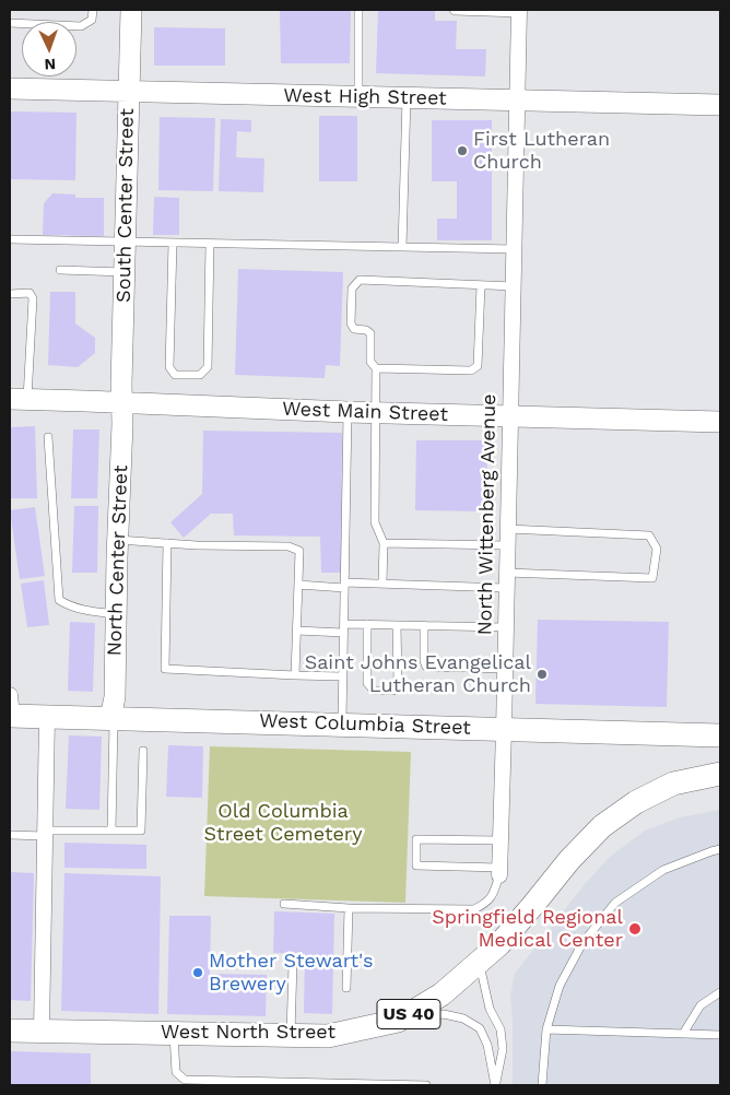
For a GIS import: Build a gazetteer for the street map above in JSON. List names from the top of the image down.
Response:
{
  "streets": {
    "main road": ["West Columbia Street", "US 40", "West North Street"],
    "street": [
      "West High Street",
      "South Center Street",
      "West Main Street",
      "North Wittenberg Avenue",
      "North Center Street"
    ]
  },
  "crossings": [
    ["West High Street", "South Center Street"],
    ["West High Street", "North Wittenberg Avenue"],
    ["South Center Street", "West Main Street"],
    ["South Center Street", "North Center Street"],
    ["West Main Street", "North Wittenberg Avenue"],
    ["West Main Street", "North Center Street"],
    ["North Wittenberg Avenue", "West Columbia Street"],
    ["North Center Street", "West Columbia Street"]
  ],
  "parks": ["Old Columbia Street Cemetery"],
  "places": [
    "First Lutheran Church",
    "Saint Johns Evangelical Lutheran Church",
    "Springfield Regional Medical Center",
    "Mother Stewart's Brewery"
  ],
  "north": "bottom"
}
